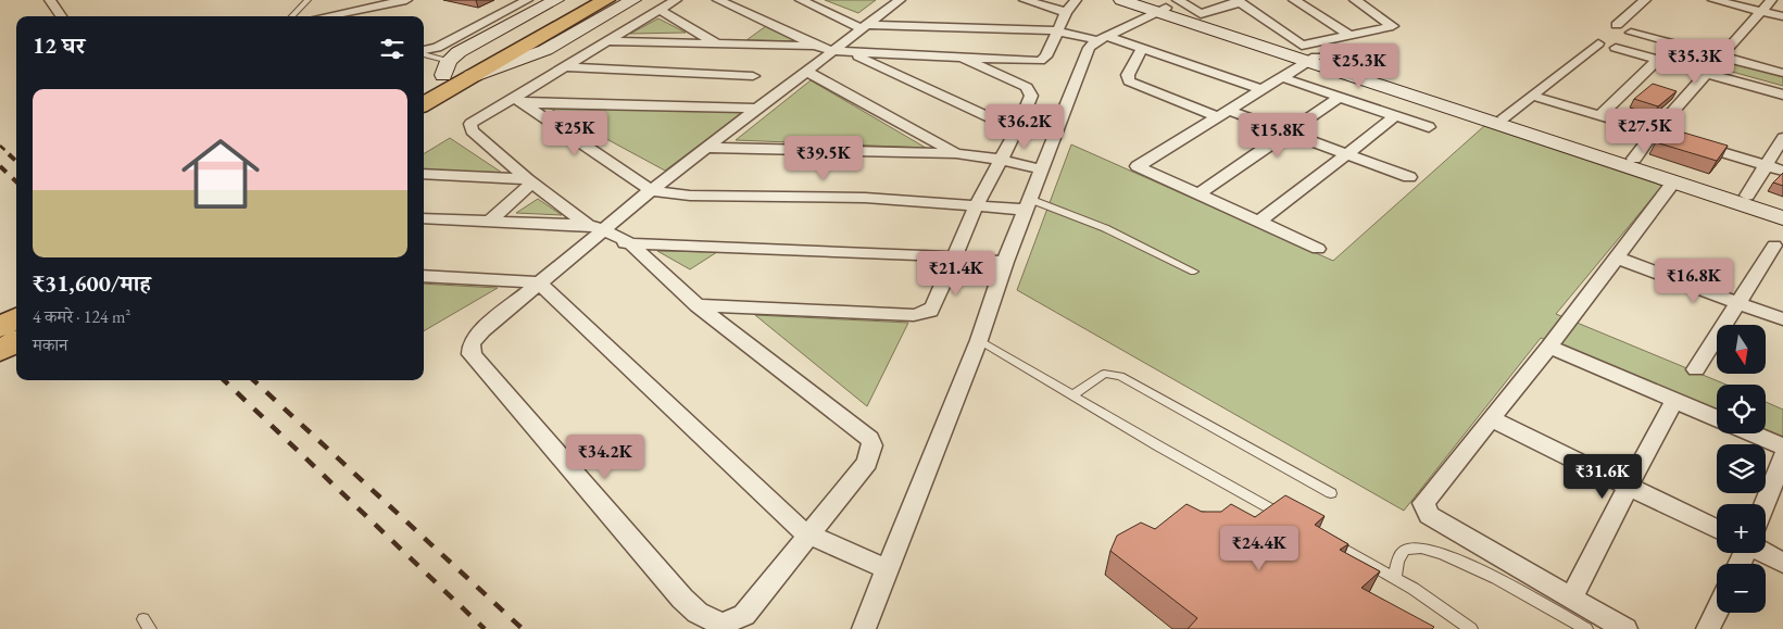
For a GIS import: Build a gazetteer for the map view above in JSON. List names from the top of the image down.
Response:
{
  "north": "bottom",
  "page": {
    "heading": "12 घर",
    "price": [
      "₹35.3K",
      "₹25.3K",
      "₹36.2K",
      "₹27.5K",
      "₹25K",
      "₹15.8K",
      "₹39.5K",
      "₹21.4K",
      "₹16.8K",
      "₹34.2K",
      "₹31.6K",
      "₹24.4K"
    ],
    "list": [
      {
        "name": "₹31,600/माह",
        "note": "4 कमरे · 124 m² · मकान"
      }
    ],
    "map_buttons": ["+", "−"]
  }
}
